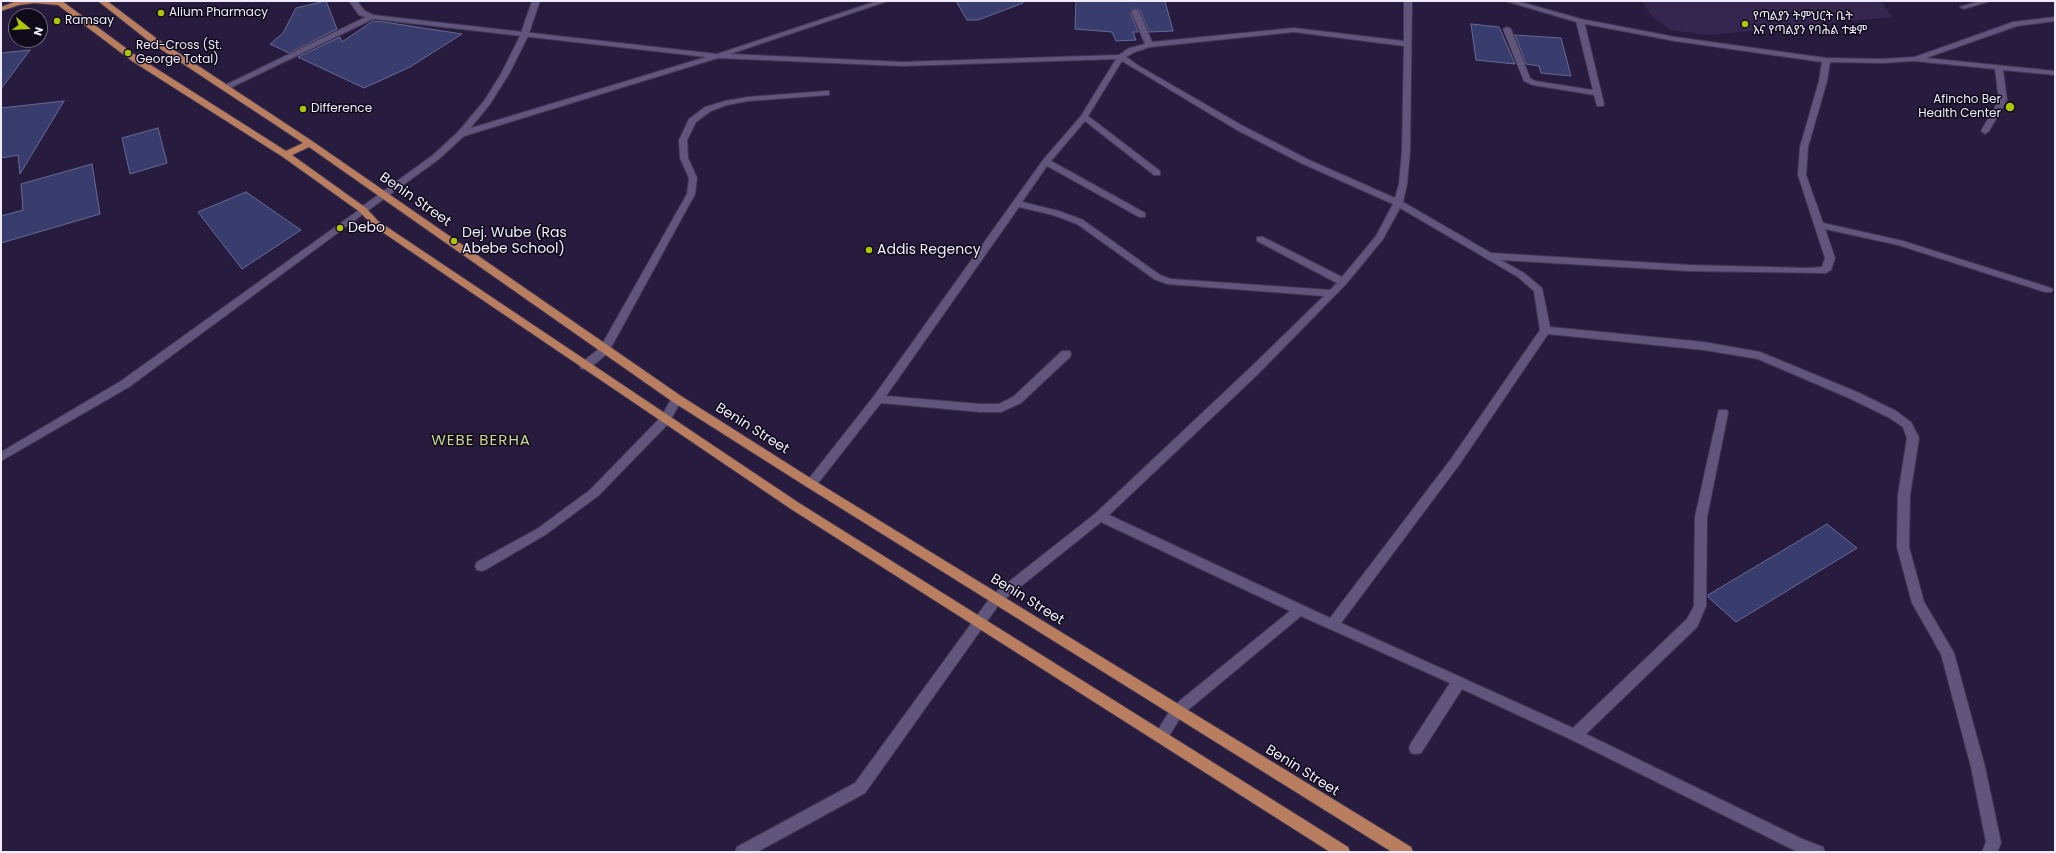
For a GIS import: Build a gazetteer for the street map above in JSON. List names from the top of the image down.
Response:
{
  "streets": {
    "main road": ["Benin Street"]
  },
  "districts": ["WEBE BERHA"],
  "places": [
    "Alium Pharmacy",
    "Ramsay",
    "የጣልያን ትምህርት ቤት እና የጣልያን የባሕል ተቋም",
    "Red-Cross (St. George Total)",
    "Afincho Ber Health Center",
    "Difference",
    "Debo",
    "Dej. Wube (Ras Abebe School)",
    "Addis Regency"
  ],
  "north": "right"
}
